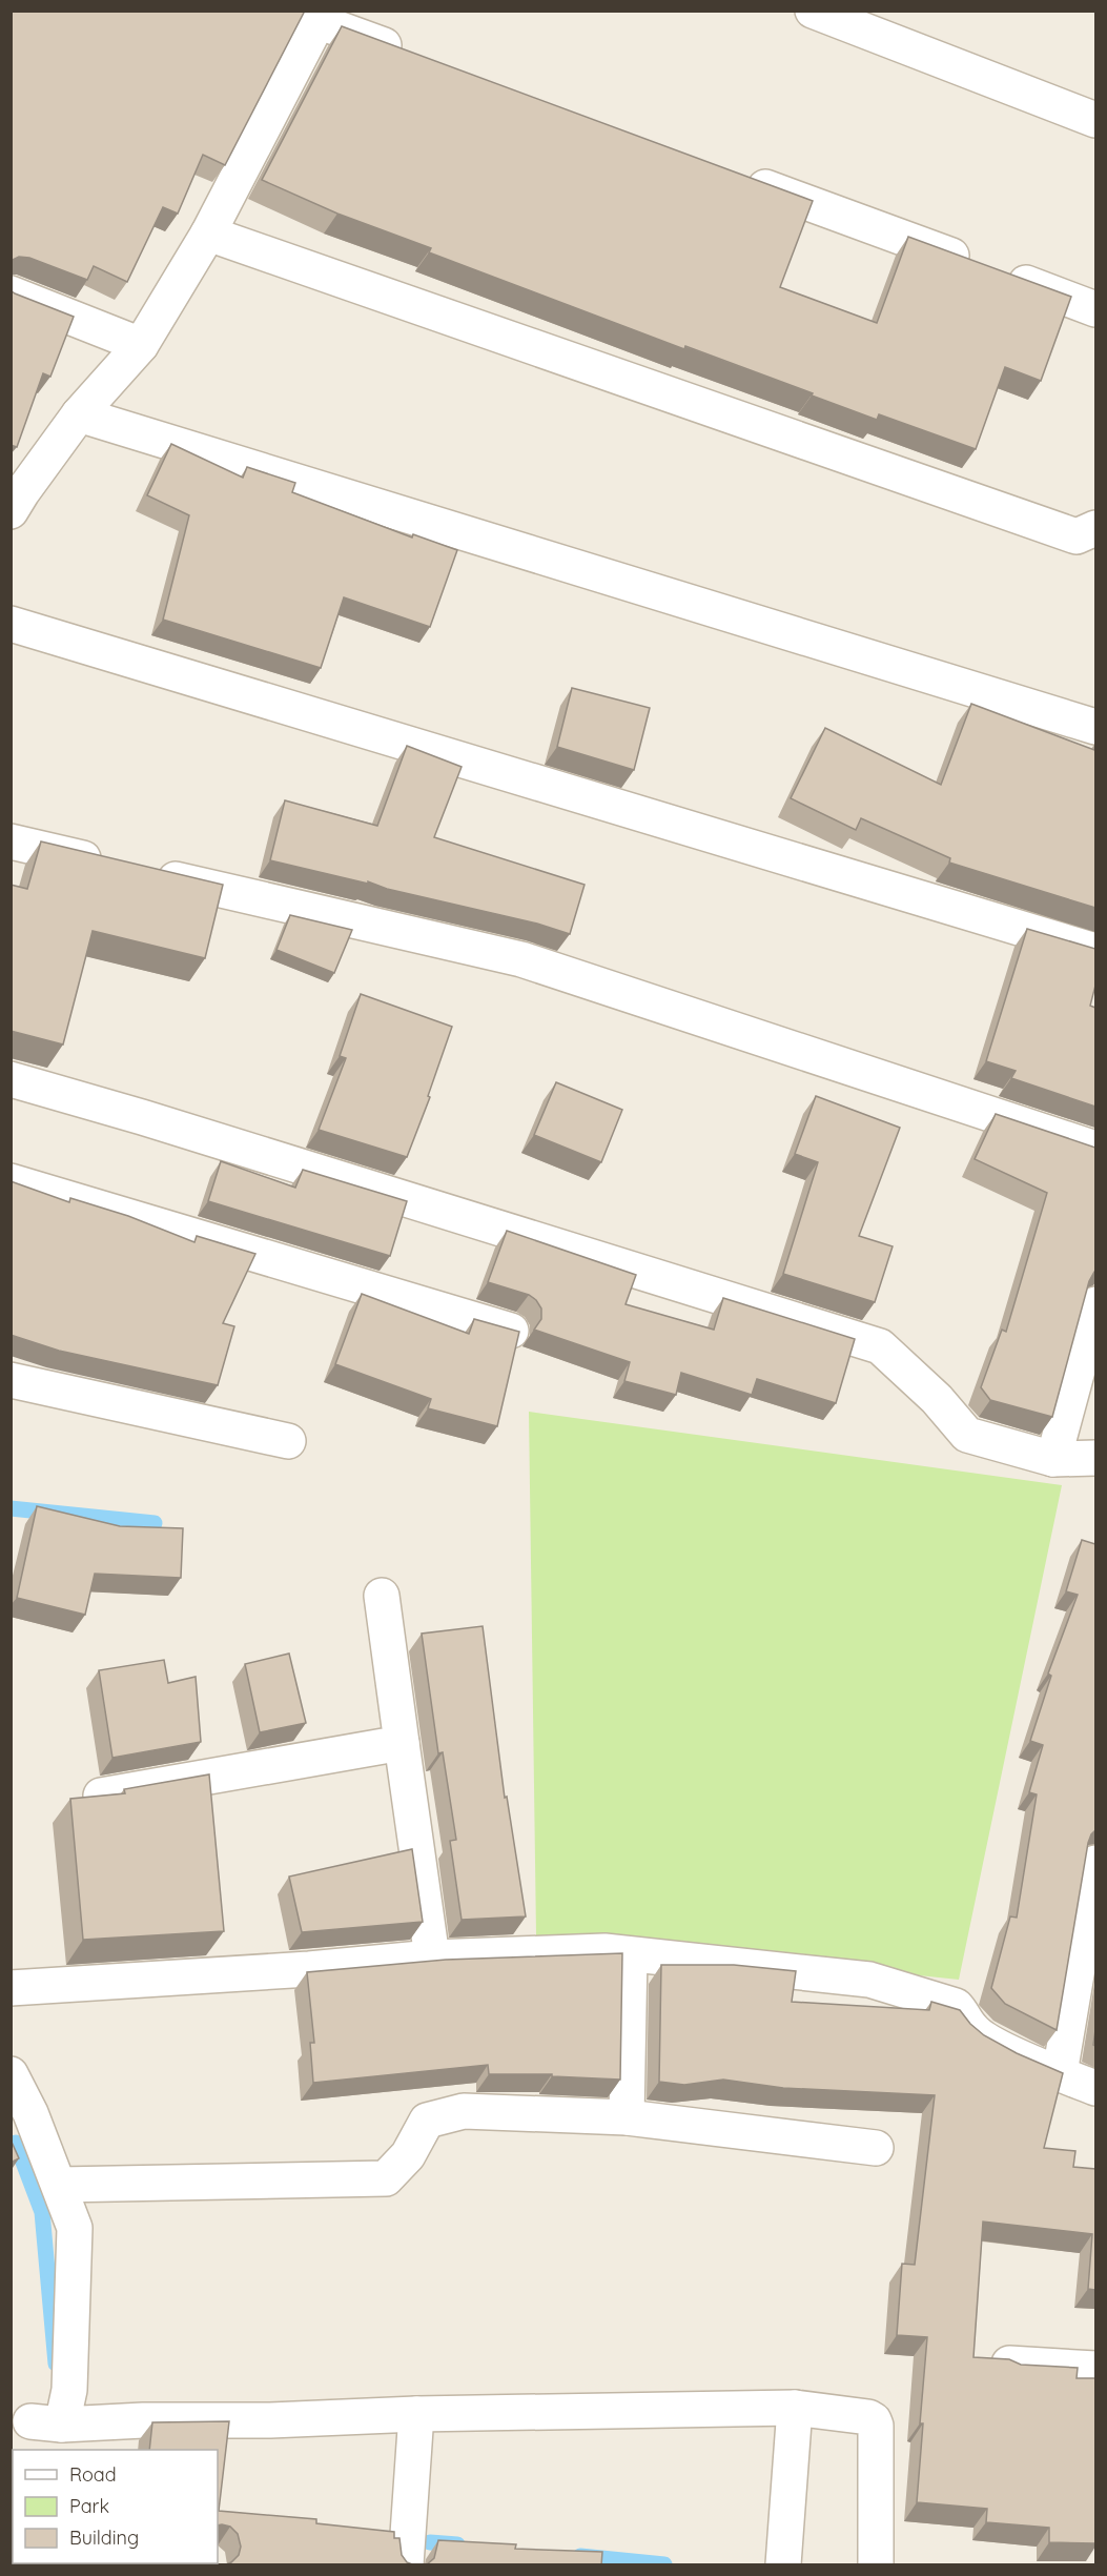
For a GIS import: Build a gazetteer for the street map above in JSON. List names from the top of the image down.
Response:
{
  "legend": ["Road", "Park", "Building"]
}
